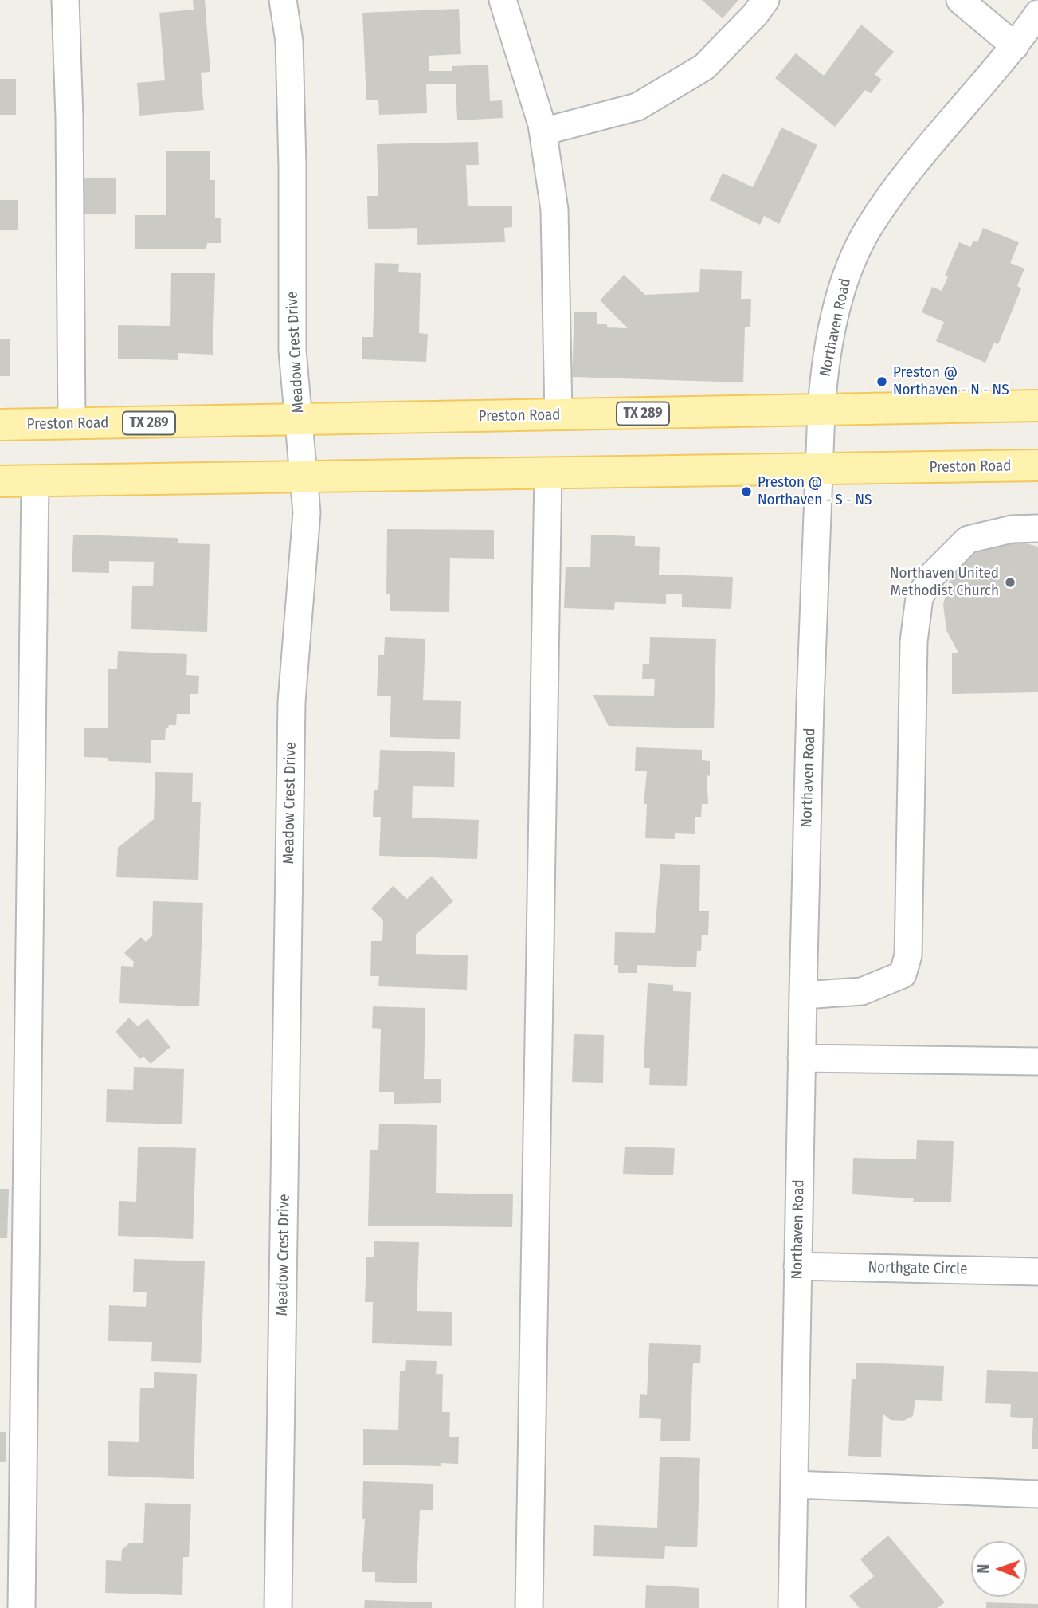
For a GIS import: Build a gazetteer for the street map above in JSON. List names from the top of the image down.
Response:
{
  "streets": {
    "main road": ["TX 289", "Preston Road"],
    "street": ["Northaven Road", "Meadow Crest Drive", "Northgate Circle"]
  },
  "crossings": [
    ["Northaven Road", "Preston Road"],
    ["Northaven Road", "Northgate Circle"],
    ["Meadow Crest Drive", "Preston Road"]
  ],
  "places": ["Preston @ Northaven - N - NS", "Preston @ Northaven - S - NS", "Northaven United Methodist Church"],
  "north": "left"
}
